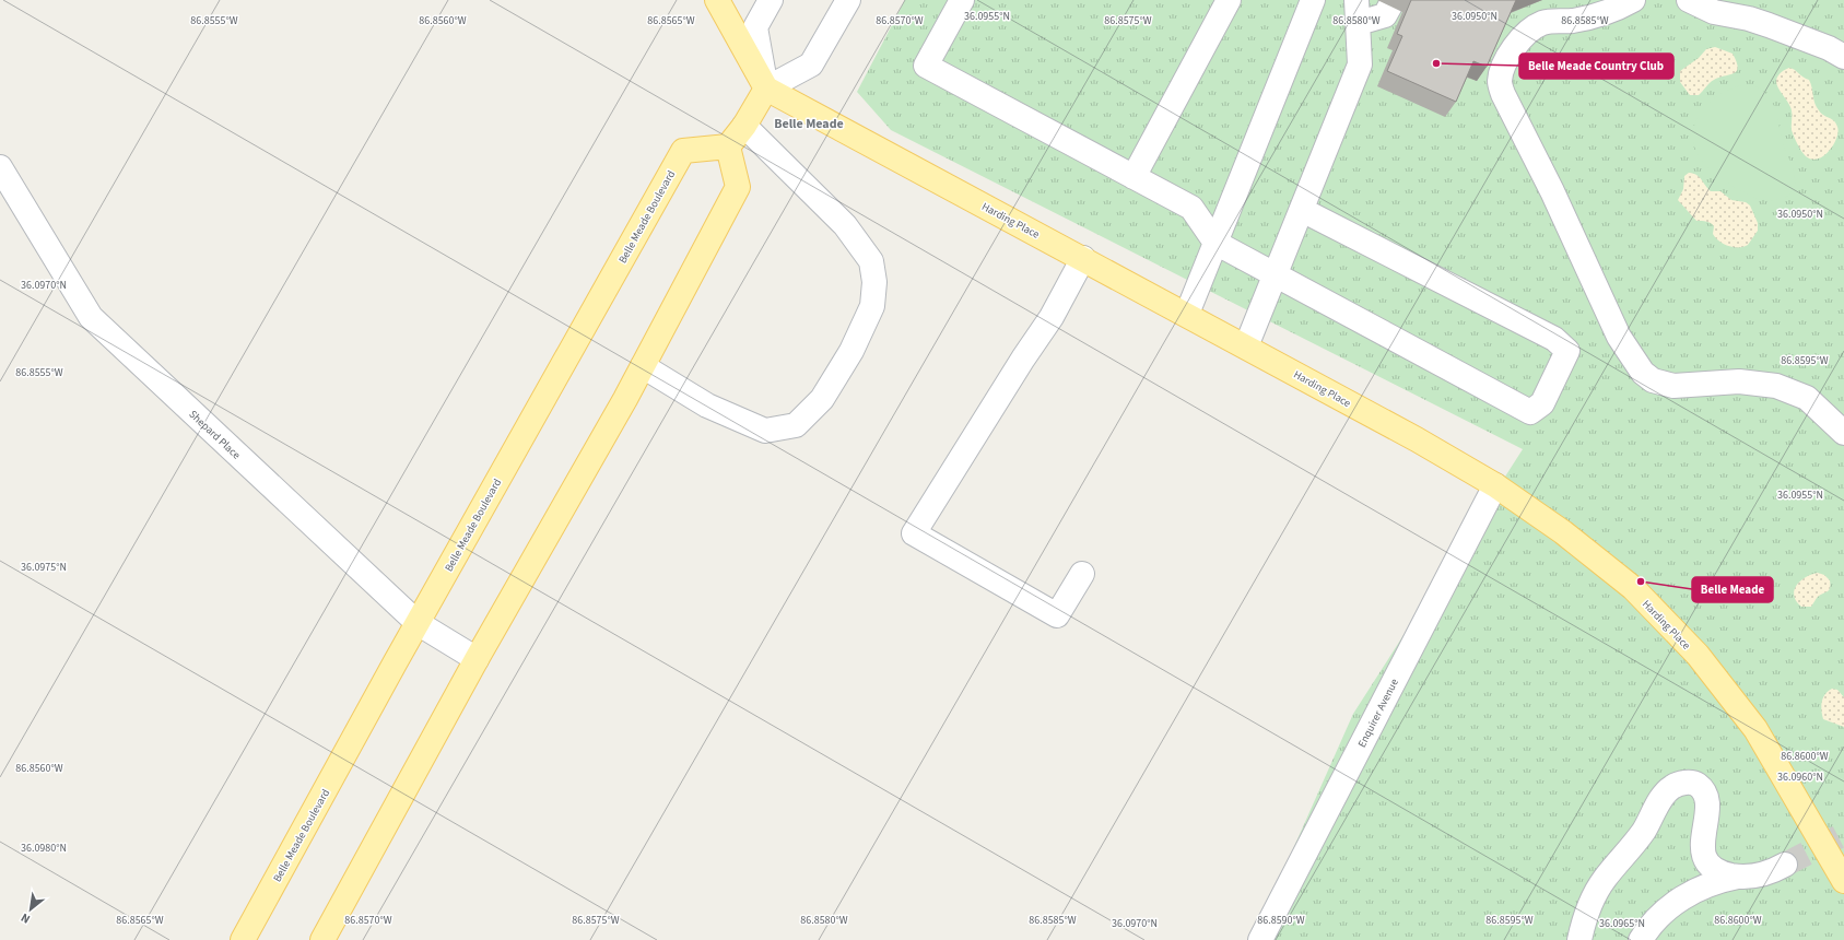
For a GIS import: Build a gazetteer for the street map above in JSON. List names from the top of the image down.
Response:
{
  "streets": {
    "main road": ["Belle Meade Boulevard", "Harding Place"],
    "street": ["Shepard Place", "Enquirer Avenue"]
  },
  "crossings": [
    ["Belle Meade Boulevard", "Shepard Place"],
    ["Harding Place", "Enquirer Avenue"]
  ],
  "districts": ["Belle Meade"],
  "places": ["Belle Meade Country Club", "Belle Meade"],
  "north": "bottom left",
  "coordinates": [
    "36.0955°N",
    "36.0950°N",
    "86.8555°W",
    "86.8560°W",
    "86.8565°W",
    "86.8570°W",
    "86.8575°W",
    "86.8580°W",
    "86.8585°W",
    "36.0970°N",
    "86.8595°W",
    "36.0975°N",
    "86.8600°W",
    "36.0960°N",
    "36.0980°N",
    "86.8590°W",
    "36.0965°N"
  ]
}
